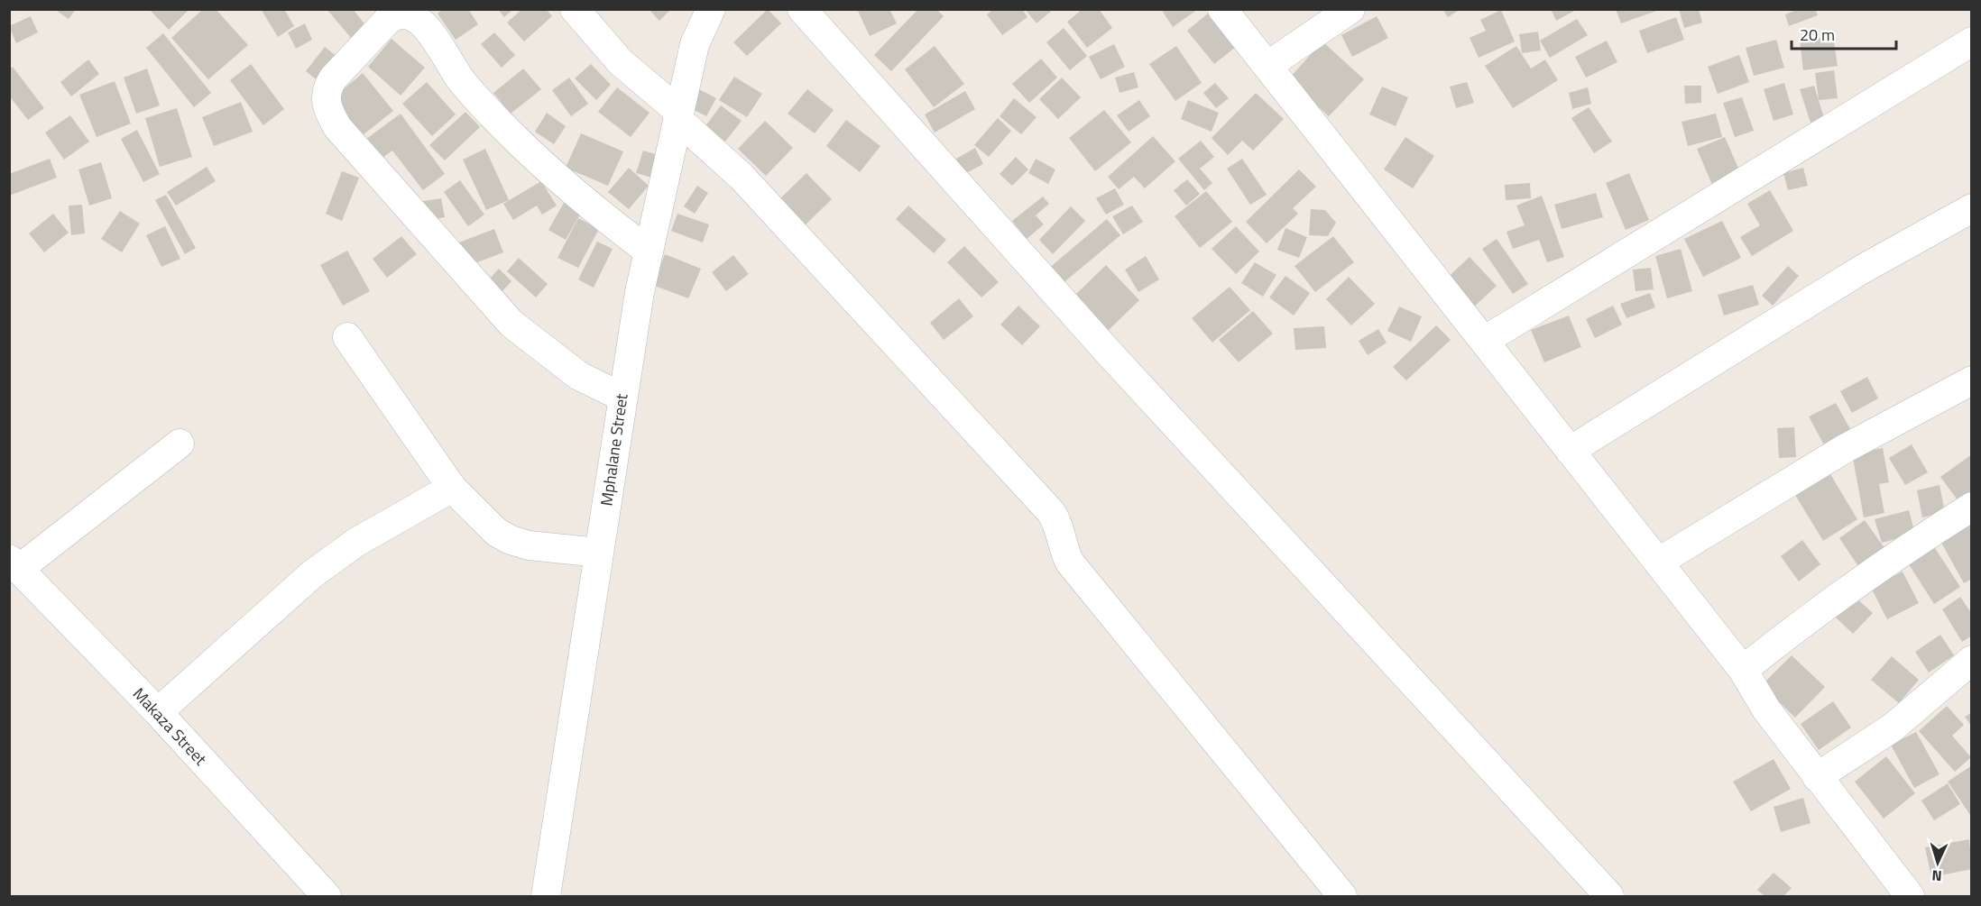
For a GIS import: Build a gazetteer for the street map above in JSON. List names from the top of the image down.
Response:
{
  "streets": {
    "street": ["Mphalane Street", "Makaza Street"]
  },
  "scale_bar": "20 m",
  "north": "bottom"
}
